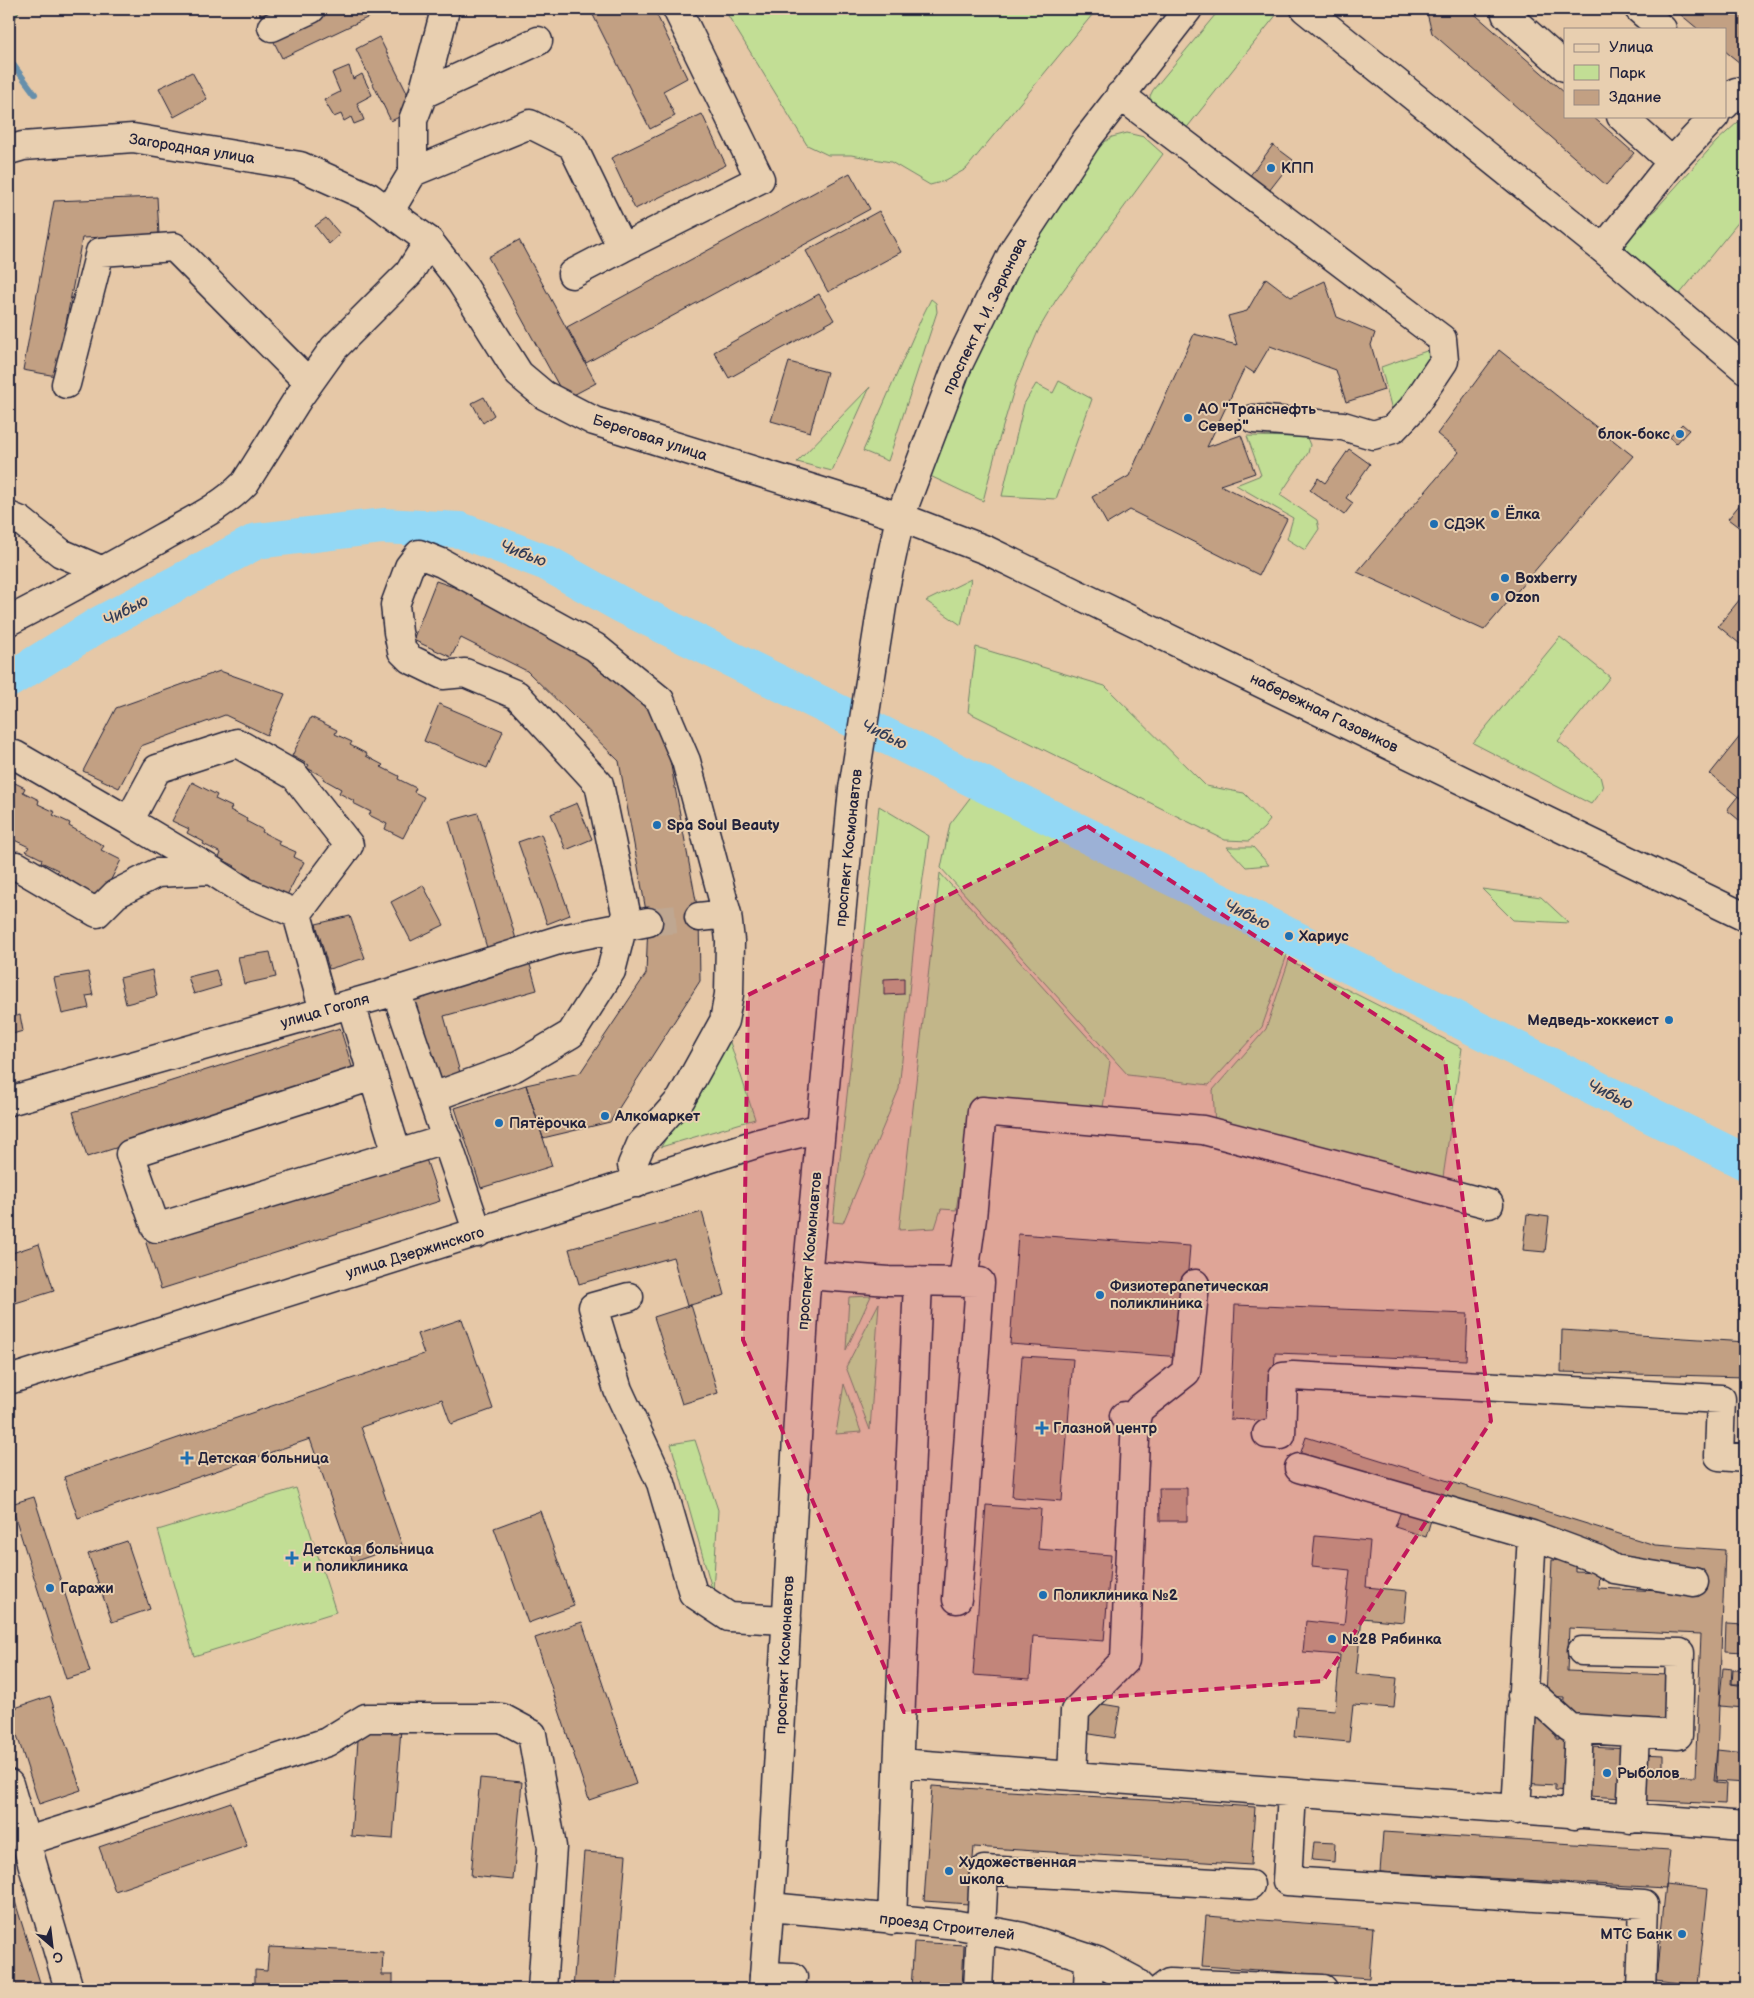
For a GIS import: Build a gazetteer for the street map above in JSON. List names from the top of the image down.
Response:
{
  "streets": {
    "main road": [
      "Загородная улица",
      "проспект А. И. Зерюнова",
      "Береговая улица",
      "набережная Газовиков",
      "проспект Космонавтов",
      "улица Гоголя",
      "улица Дзержинского",
      "проезд Строителей"
    ]
  },
  "crossings": [
    ["Загородная улица", "Береговая улица"],
    ["проспект А. И. Зерюнова", "Береговая улица"],
    ["проспект А. И. Зерюнова", "набережная Газовиков"],
    ["проспект А. И. Зерюнова", "проспект Космонавтов"],
    ["Береговая улица", "набережная Газовиков"],
    ["Береговая улица", "проспект Космонавтов"],
    ["набережная Газовиков", "проспект Космонавтов"],
    ["проспект Космонавтов", "улица Дзержинского"],
    ["проспект Космонавтов", "проезд Строителей"]
  ],
  "water": ["Чибью"],
  "places": {
    "other": [
      "КПП",
      "АО \"Транснефть Север\"",
      "блок-бокс",
      "Ёлка",
      "СДЭК",
      "Boxberry",
      "Ozon",
      "Spa Soul Beauty",
      "Хариус",
      "Медведь-хоккеист",
      "Алкомаркет",
      "Пятёрочка",
      "Физиотерапетическая поликлиника",
      "Гаражи",
      "Поликлиника №2",
      "№28 Рябинка",
      "Рыболов",
      "Художественная школа",
      "МТС Банк"
    ],
    "health": ["Глазной центр", "Детская больница", "Детская больница и поликлиника"]
  },
  "legend": ["Улица", "Парк", "Здание"],
  "north": "bottom right"
}
